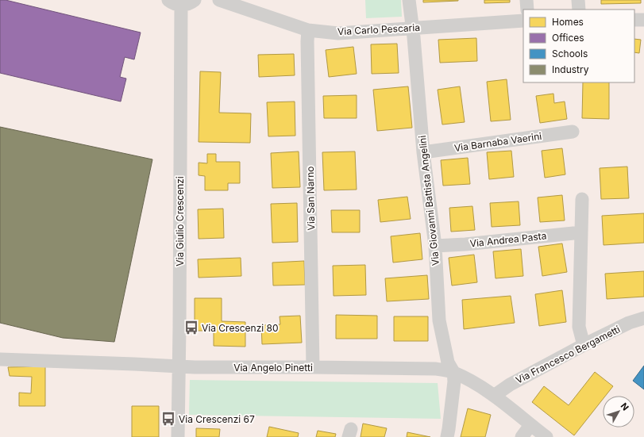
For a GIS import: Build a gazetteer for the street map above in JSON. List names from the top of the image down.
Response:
{
  "streets": {
    "street": [
      "Via Carlo Pescaria",
      "Via Barnaba Vaerini",
      "Via San Narno",
      "Via Giovanni Battista Angelini",
      "Via Giulio Crescenzi",
      "Via Andrea Pasta",
      "Via Francesco Bergametti",
      "Via Angelo Pinetti"
    ]
  },
  "crossings": [
    ["Via Carlo Pescaria", "Via San Narno"],
    ["Via Carlo Pescaria", "Via Giovanni Battista Angelini"],
    ["Via Barnaba Vaerini", "Via Giovanni Battista Angelini"],
    ["Via San Narno", "Via Angelo Pinetti"],
    ["Via Giovanni Battista Angelini", "Via Andrea Pasta"],
    ["Via Giovanni Battista Angelini", "Via Angelo Pinetti"],
    ["Via Giulio Crescenzi", "Via Angelo Pinetti"],
    ["Via Francesco Bergametti", "Via Angelo Pinetti"]
  ],
  "places": {
    "bus stop": ["Via Crescenzi 80", "Via Crescenzi 67"]
  },
  "legend": [
    "Homes",
    "Offices",
    "Schools",
    "Industry"
  ],
  "north": "top right"
}
